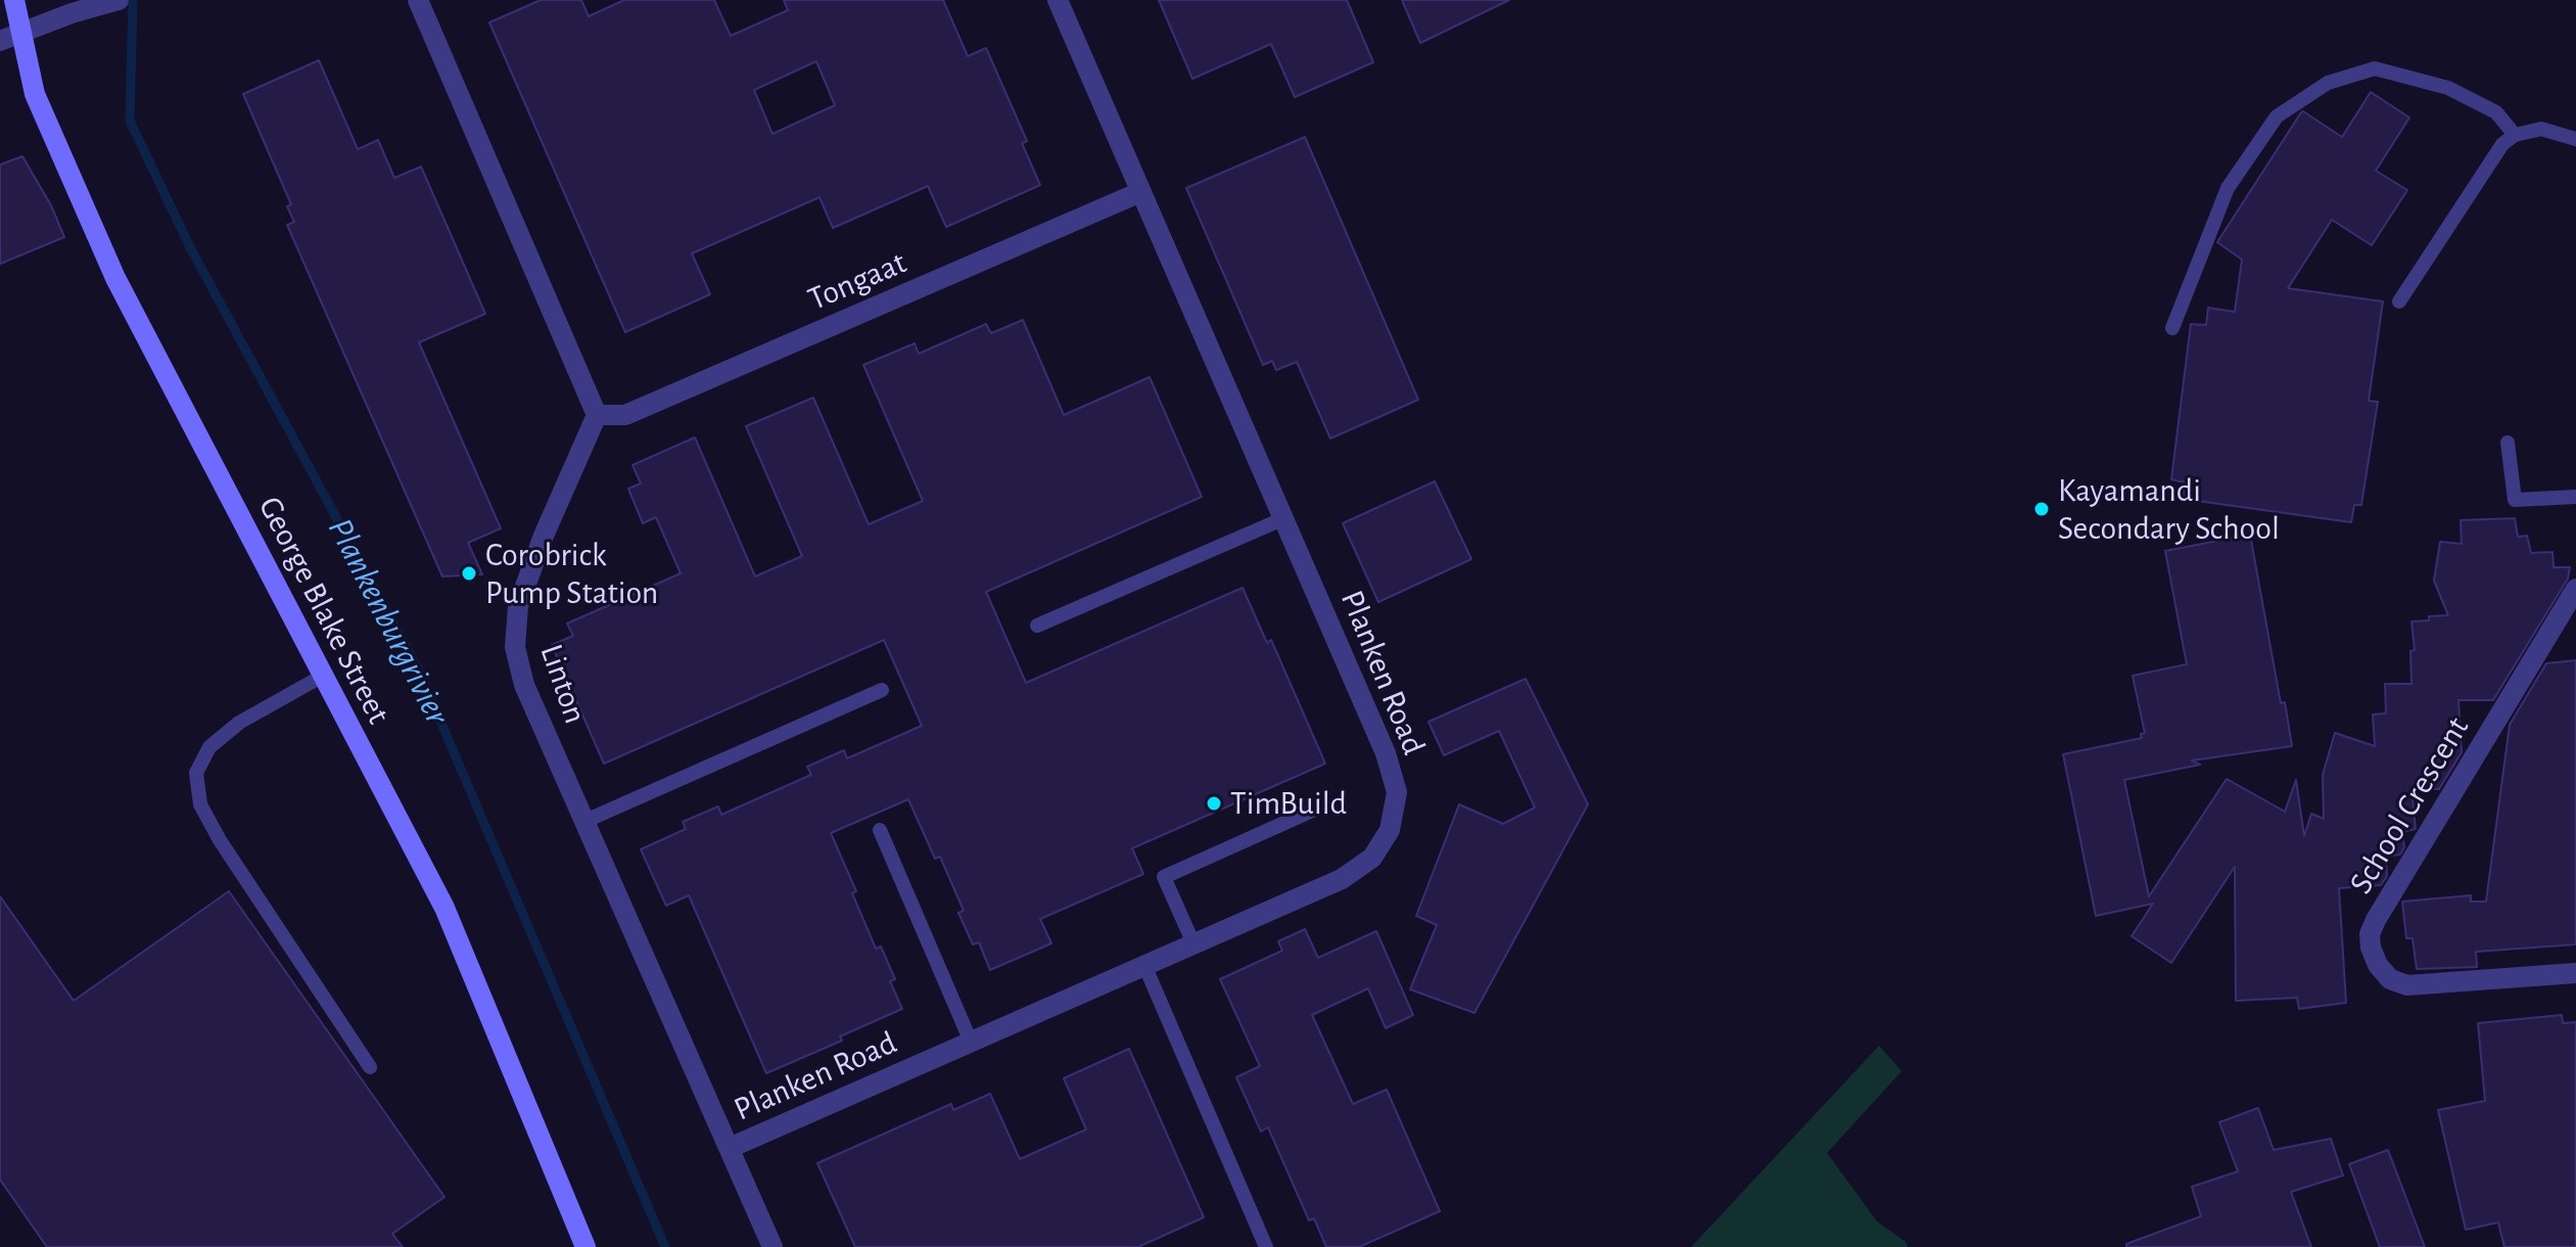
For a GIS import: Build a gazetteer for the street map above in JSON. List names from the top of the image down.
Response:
{
  "streets": {
    "street": [
      "Tongaat",
      "George Blake Street",
      "Planken Road",
      "Linton",
      "School Crescent"
    ]
  },
  "crossings": [
    ["Tongaat", "Planken Road"],
    ["Tongaat", "Linton"],
    ["Planken Road", "Linton"]
  ],
  "water": ["Plankenburgrivier"],
  "places": ["Kayamandi Secondary School", "Corobrick Pump Station", "TimBuild"]
}
